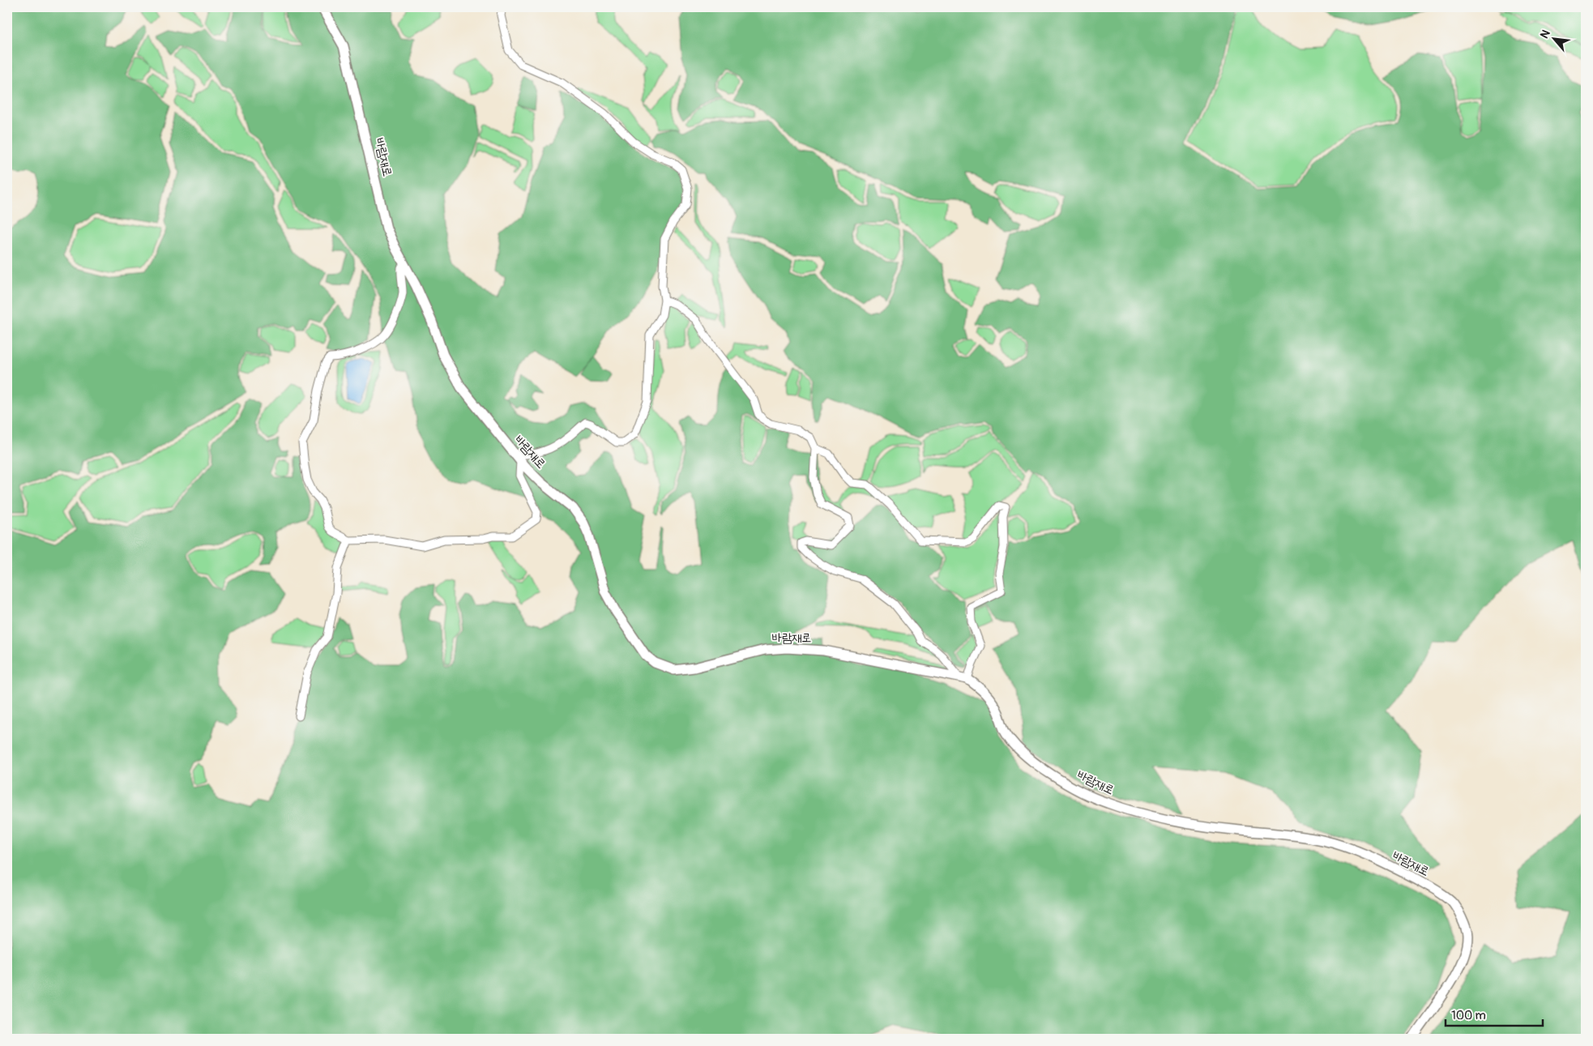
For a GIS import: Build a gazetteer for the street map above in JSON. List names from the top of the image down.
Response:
{
  "streets": {
    "street": ["바람재로"]
  },
  "scale_bar": "100 m",
  "north": "top left"
}
